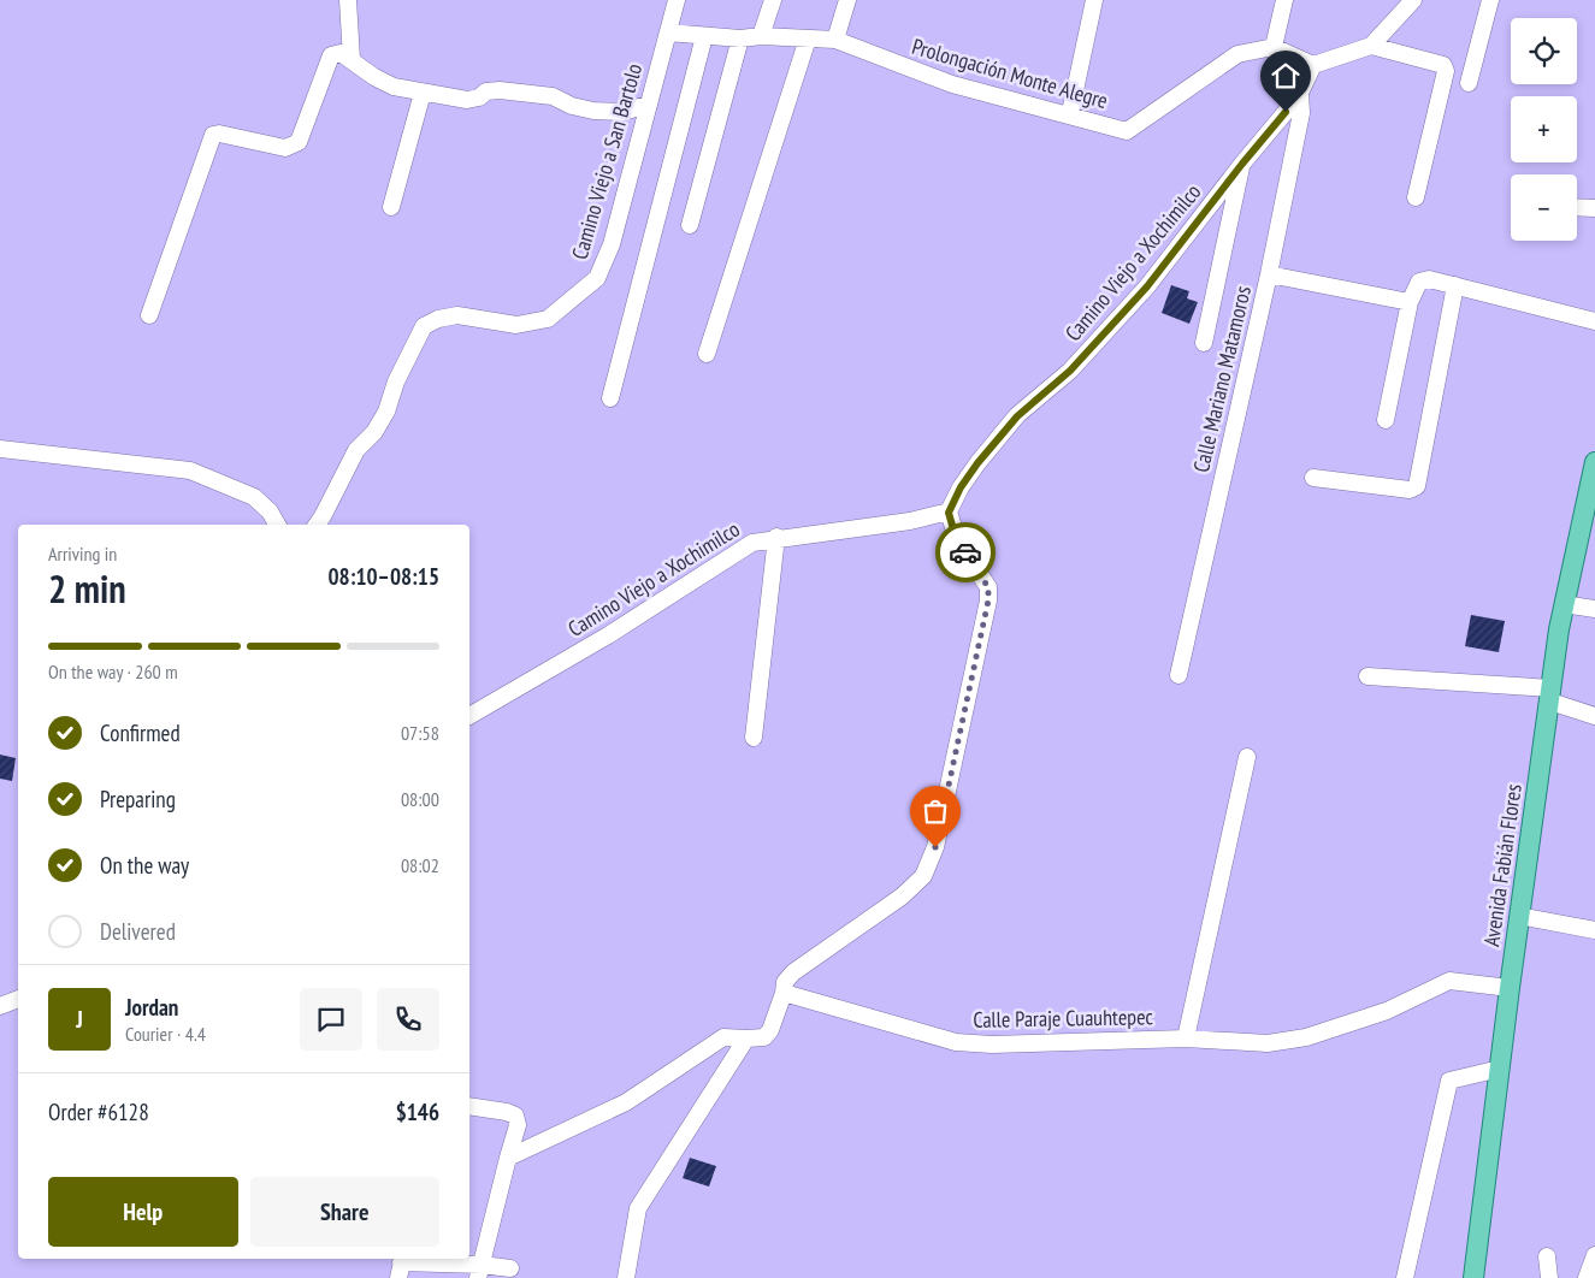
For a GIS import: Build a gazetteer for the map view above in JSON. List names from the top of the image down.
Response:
{
  "streets": {
    "main road": ["Avenida Fabián Flores"],
    "street": [
      "Prolongación Monte Alegre",
      "Camino Viejo a San Bartolo",
      "Camino Viejo a Xochimilco",
      "Calle Mariano Matamoros",
      "Calle Paraje Cuauhtepec"
    ]
  },
  "crossings": [
    ["Prolongación Monte Alegre", "Camino Viejo a San Bartolo"],
    ["Camino Viejo a Xochimilco", "Calle Mariano Matamoros"],
    ["Avenida Fabián Flores", "Calle Paraje Cuauhtepec"]
  ],
  "page": {
    "map_buttons": ["+", "−"],
    "heading": ["2 min", "Arriving in", "08:10–08:15"],
    "panel": [
      "Jordan",
      "Courier · 4.4",
      "Order #6128",
      "$146"
    ],
    "bar": "On the way · 260 m",
    "list": [
      ["Confirmed", "07:58"],
      ["Preparing", "08:00"],
      ["On the way", "08:02"],
      "Delivered"
    ],
    "round": "J",
    "buttons": ["Help", "Share"]
  }
}
